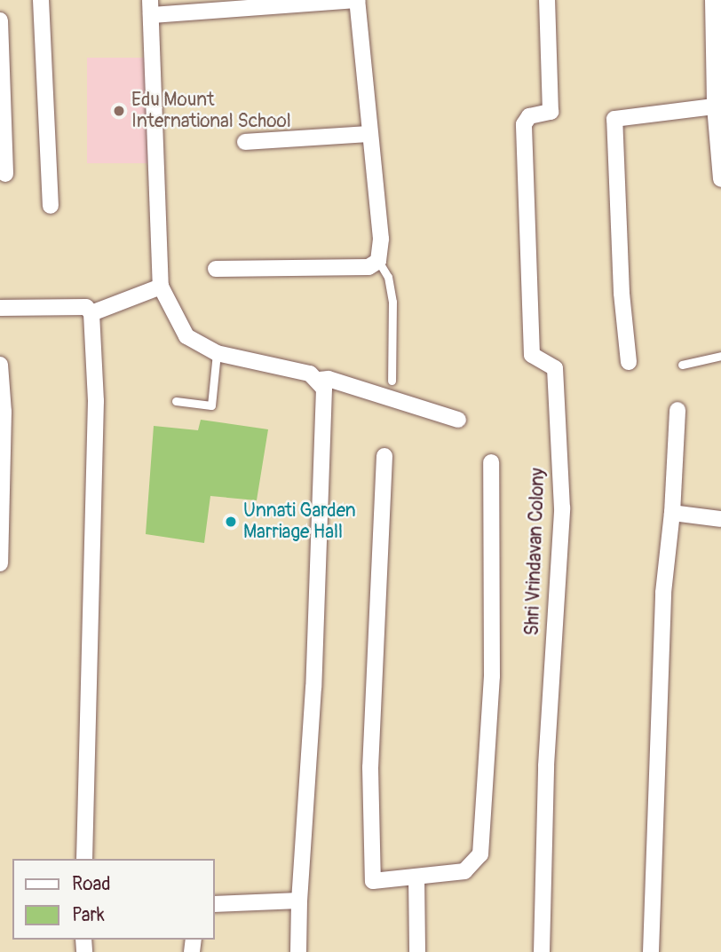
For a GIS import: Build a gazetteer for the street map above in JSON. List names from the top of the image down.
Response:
{
  "streets": {
    "street": ["Shri Vrindavan Colony"]
  },
  "places": ["Edu Mount International School", "Unnati Garden Marriage Hall"],
  "legend": ["Road", "Park"]
}
